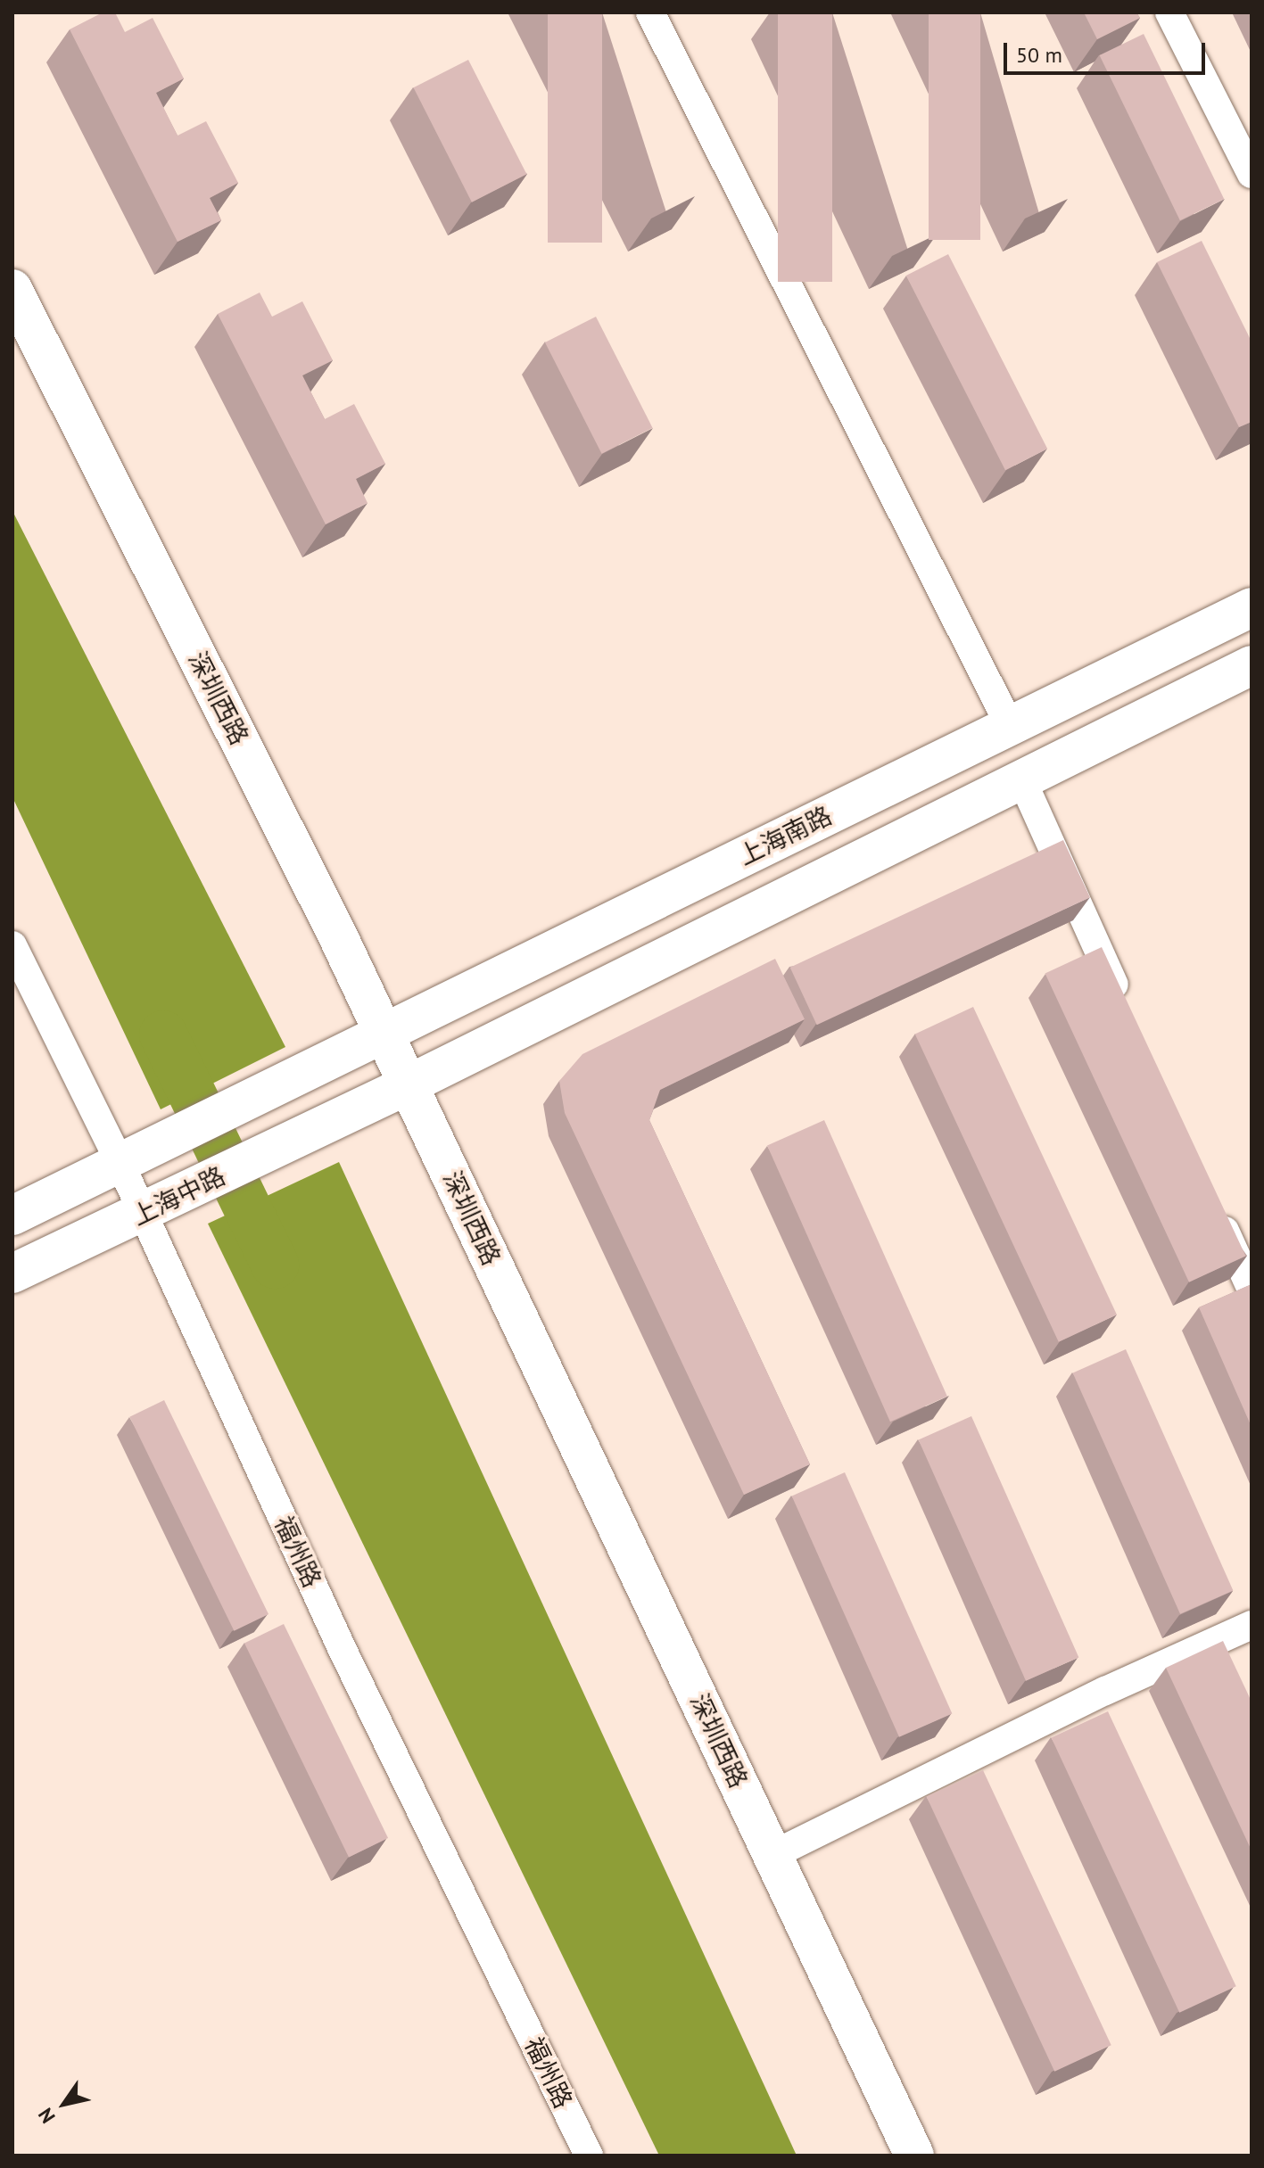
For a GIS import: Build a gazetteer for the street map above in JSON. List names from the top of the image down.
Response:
{
  "streets": {
    "main road": ["深圳西路", "上海南路", "上海中路"],
    "street": ["福州路"]
  },
  "crossings": [
    ["深圳西路", "上海南路"],
    ["深圳西路", "上海中路"],
    ["上海南路", "福州路"],
    ["上海中路", "福州路"]
  ],
  "scale_bar": "50 m",
  "north": "bottom left"
}
